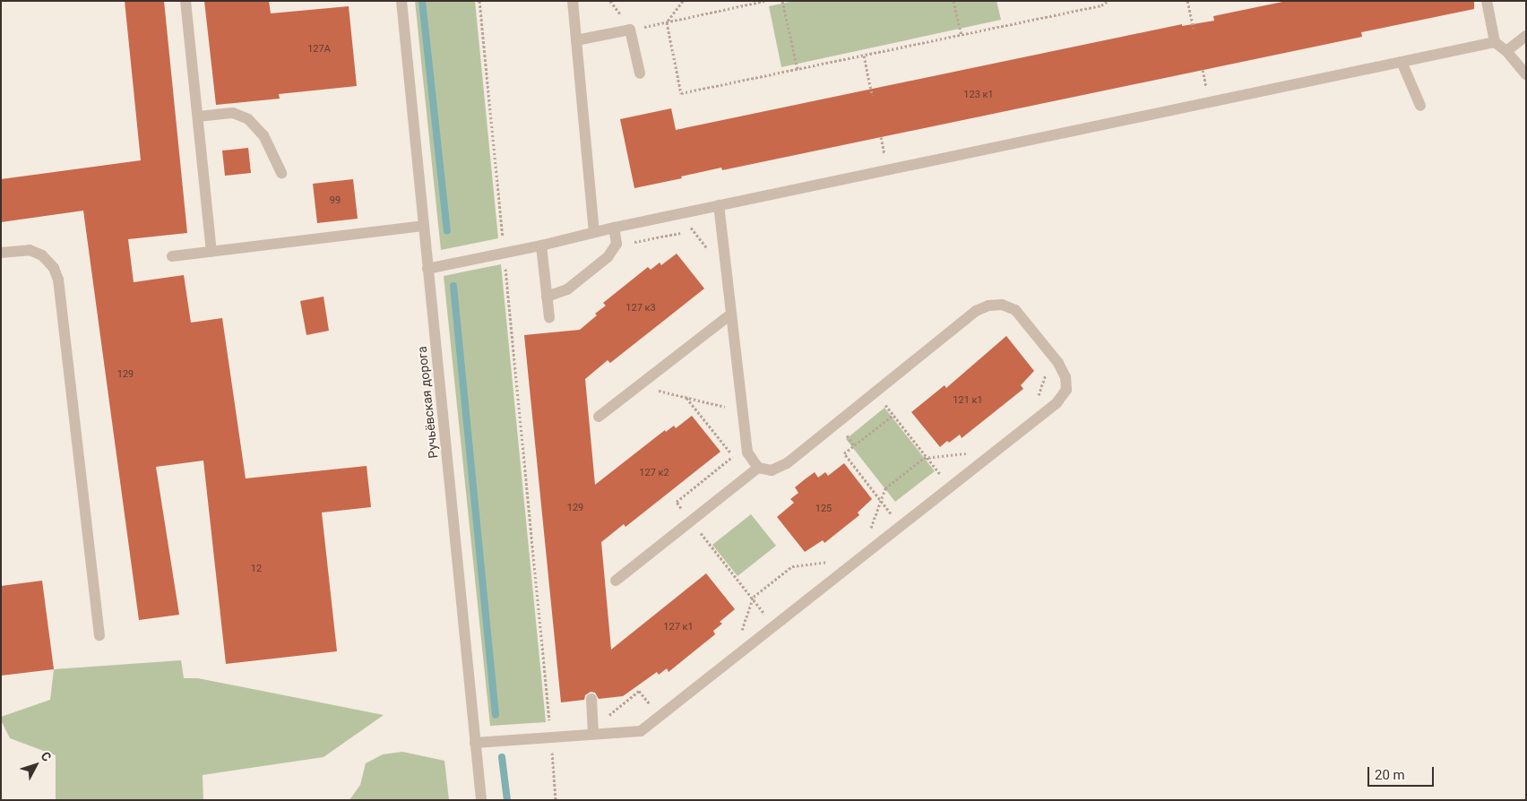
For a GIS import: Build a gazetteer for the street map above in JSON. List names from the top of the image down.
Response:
{
  "streets": {
    "street": ["Ручьёвская дорога"]
  },
  "house_numbers": [
    "127А",
    "123 к1",
    "99",
    "127 к3",
    "129",
    "121 к1",
    "127 к2",
    "129",
    "125",
    "12",
    "127 к1"
  ],
  "scale_bar": "20 m",
  "north": "top right"
}
